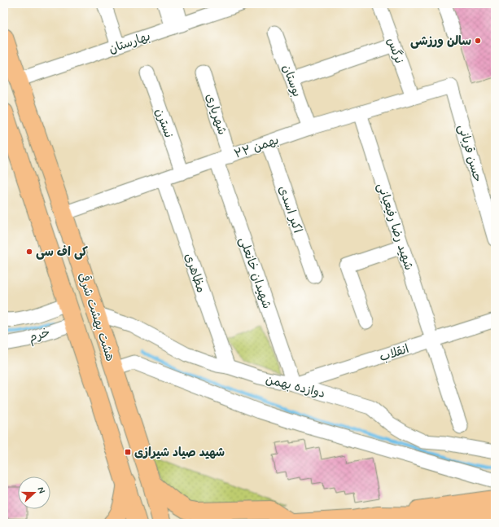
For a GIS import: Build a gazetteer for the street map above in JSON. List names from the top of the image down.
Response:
{
  "streets": {
    "main road": ["هشت بهشت شرقی"],
    "street": [
      "بهارستان",
      "نرگس",
      "بوستان",
      "شهریاری",
      "نسترن",
      "۲۲ بهمن",
      "حسن قربانی",
      "اکبر اسدی",
      "شهید رضا رفیعیانی",
      "مظاهری",
      "شهیدان خانعلی",
      "خرم",
      "انقلاب",
      "دوازده بهمن"
    ]
  },
  "crossings": [
    ["بهارستان", "هشت بهشت شرقی"],
    ["نرگس", "۲۲ بهمن"],
    ["بوستان", "۲۲ بهمن"],
    ["شهریاری", "۲۲ بهمن"],
    ["شهریاری", "شهیدان خانعلی"],
    ["نسترن", "۲۲ بهمن"],
    ["۲۲ بهمن", "حسن قربانی"],
    ["۲۲ بهمن", "اکبر اسدی"],
    ["۲۲ بهمن", "شهید رضا رفیعیانی"],
    ["۲۲ بهمن", "مظاهری"],
    ["۲۲ بهمن", "شهیدان خانعلی"],
    ["۲۲ بهمن", "هشت بهشت شرقی"],
    ["شهید رضا رفیعیانی", "انقلاب"],
    ["مظاهری", "دوازده بهمن"],
    ["شهیدان خانعلی", "انقلاب"],
    ["شهیدان خانعلی", "دوازده بهمن"],
    ["هشت بهشت شرقی", "خرم"],
    ["هشت بهشت شرقی", "دوازده بهمن"],
    ["انقلاب", "دوازده بهمن"]
  ],
  "places": {
    "other": ["سالن ورزشی", "کی اف سی"],
    "transit": ["شهید صیاد شیرازی"]
  },
  "north": "right"
}
